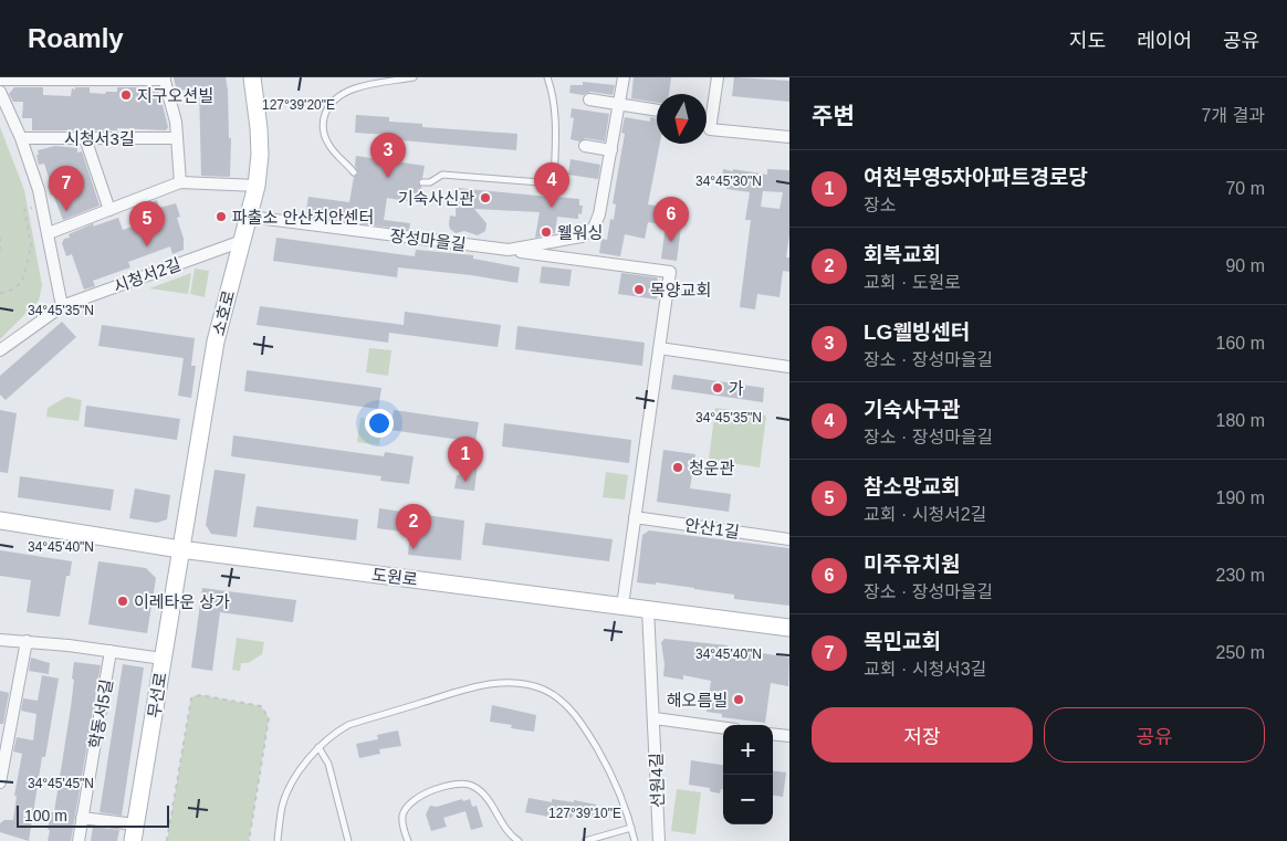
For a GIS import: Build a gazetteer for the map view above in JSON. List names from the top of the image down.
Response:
{
  "streets": {
    "street": [
      "시청서3길",
      "장성마을길",
      "시청서2길",
      "소호로",
      "안산1길",
      "도원로",
      "무선로",
      "학동서5길",
      "선원4길"
    ]
  },
  "crossings": [
    ["장성마을길", "소호로"],
    ["시청서2길", "소호로"],
    ["소호로", "도원로"],
    ["소호로", "무선로"],
    ["도원로", "무선로"],
    ["도원로", "선원4길"]
  ],
  "places": [
    "지구오션빌",
    "기숙사신관",
    "파출소 안산치안센터",
    "웰워싱",
    "목양교회",
    "가",
    "청운관",
    "이레타운 상가",
    "해오름빌"
  ],
  "scale_bar": "100 m",
  "north": "bottom",
  "page": {
    "header": "Roamly",
    "nav": ["지도", "레이어", "공유"],
    "heading": ["주변", "7개 결과"],
    "pins": [
      "3",
      "4",
      "7",
      "6",
      "5",
      "1",
      "2"
    ],
    "list": [
      {
        "mark": "1",
        "name": "여천부영5차아파트경로당",
        "note": "장소",
        "value": "70 m"
      },
      {
        "mark": "2",
        "name": "회복교회",
        "note": "교회 · 도원로",
        "value": "90 m"
      },
      {
        "mark": "3",
        "name": "LG웰빙센터",
        "note": "장소 · 장성마을길",
        "value": "160 m"
      },
      {
        "mark": "4",
        "name": "기숙사구관",
        "note": "장소 · 장성마을길",
        "value": "180 m"
      },
      {
        "mark": "5",
        "name": "참소망교회",
        "note": "교회 · 시청서2길",
        "value": "190 m"
      },
      {
        "mark": "6",
        "name": "미주유치원",
        "note": "장소 · 장성마을길",
        "value": "230 m"
      },
      {
        "mark": "7",
        "name": "목민교회",
        "note": "교회 · 시청서3길",
        "value": "250 m"
      }
    ],
    "buttons": ["저장", "공유"],
    "map_buttons": ["+", "−"],
    "scale": "100 m"
  },
  "coordinates": [
    "127°39'20\"E",
    "34°45'30\"N",
    "34°45'35\"N",
    "34°45'40\"N",
    "34°45'45\"N",
    "127°39'10\"E"
  ]
}
